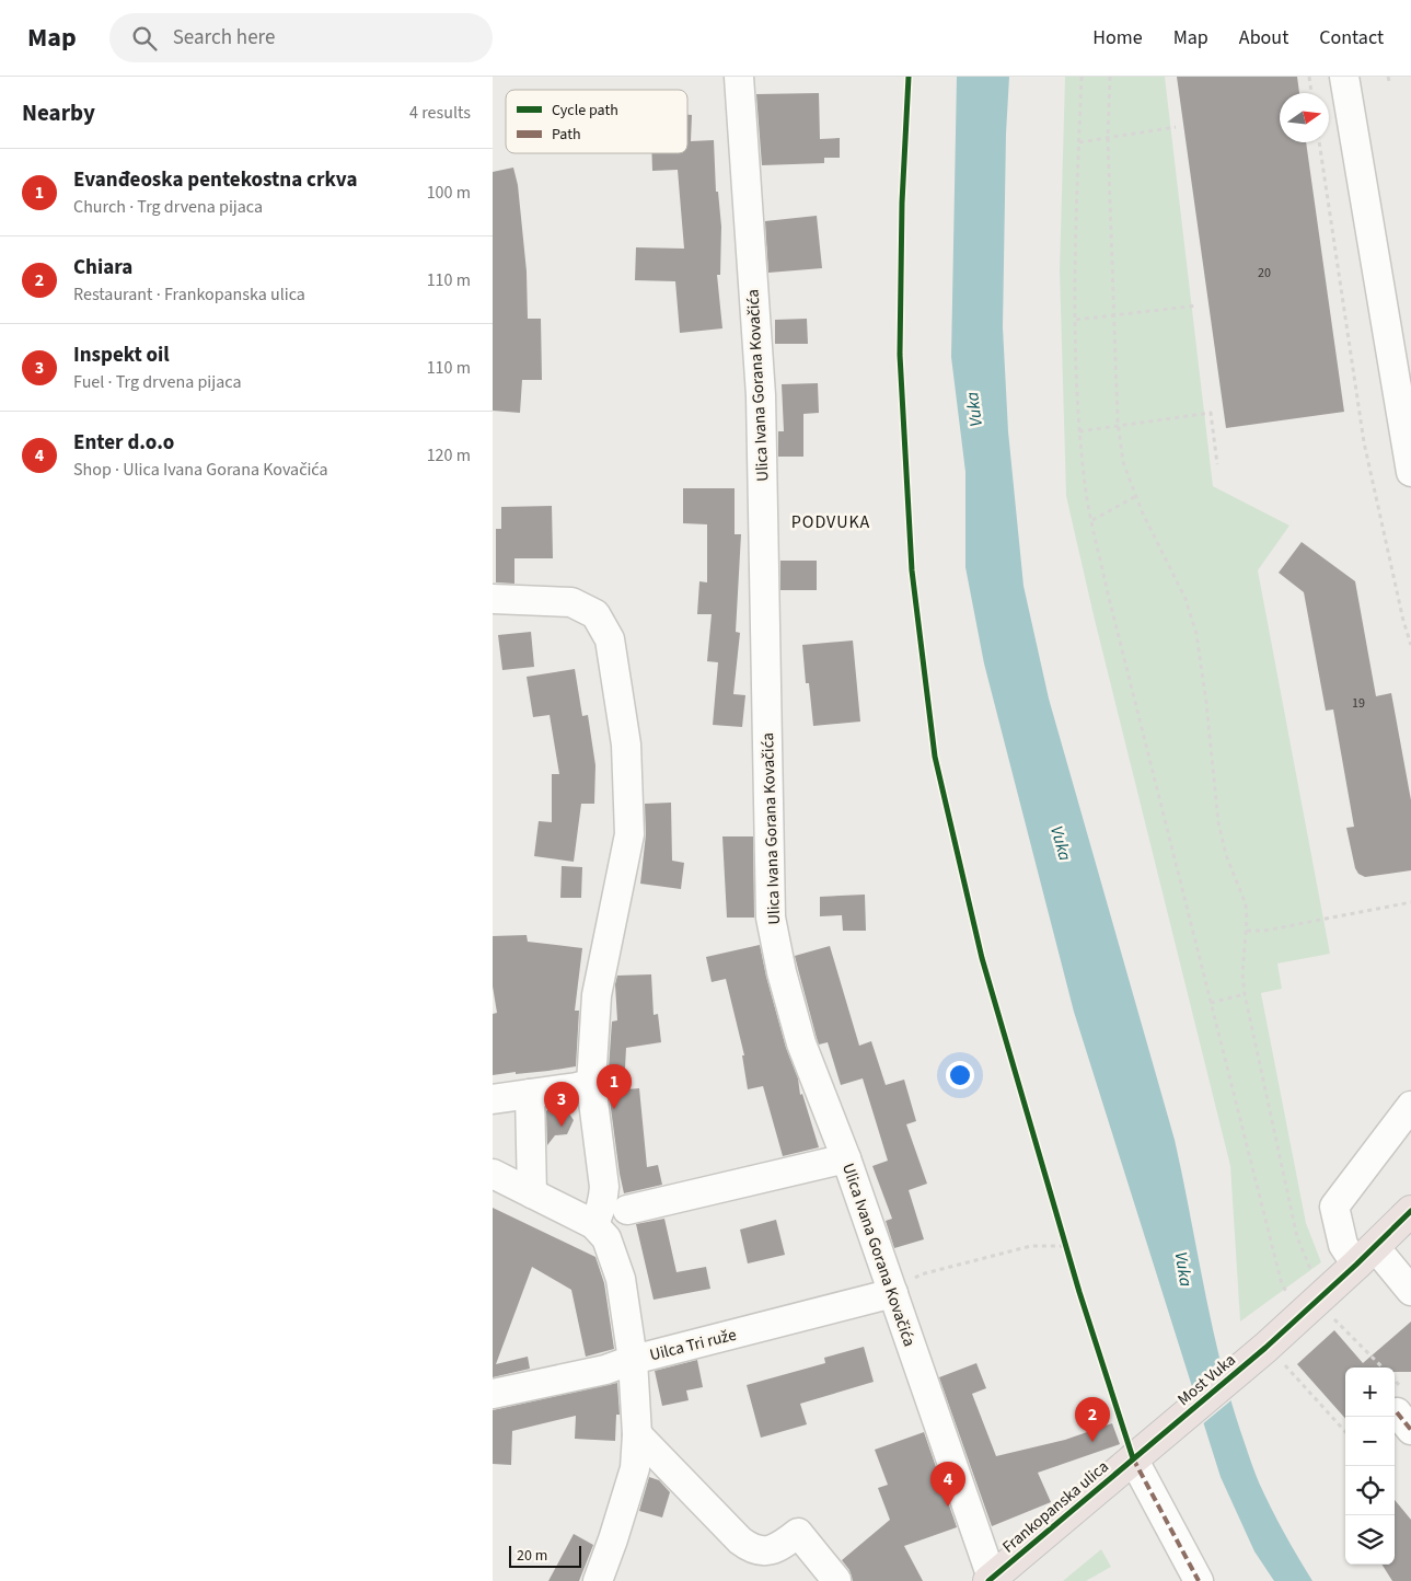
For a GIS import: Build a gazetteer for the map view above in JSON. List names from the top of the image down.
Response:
{
  "streets": {
    "main road": ["Most Vuka", "Frankopanska ulica"],
    "street": ["Ulica Ivana Gorana Kovačića", "Uilca Tri ruže"]
  },
  "crossings": [
    ["Ulica Ivana Gorana Kovačića", "Uilca Tri ruže"],
    ["Ulica Ivana Gorana Kovačića", "Frankopanska ulica"],
    ["Most Vuka", "Frankopanska ulica"]
  ],
  "districts": ["PODVUKA"],
  "water": ["Vuka"],
  "house_numbers": ["20", "19"],
  "legend": ["Cycle path", "Path"],
  "scale_bar": "20 m",
  "north": "right",
  "page": {
    "header": "Map",
    "search": "Search here",
    "nav": [
      "Home",
      "Map",
      "About",
      "Contact"
    ],
    "heading": ["Nearby", "4 results"],
    "list": [
      {
        "mark": "1",
        "name": "Evanđeoska pentekostna crkva",
        "note": "Church · Trg drvena pijaca",
        "value": "100 m"
      },
      {
        "mark": "2",
        "name": "Chiara",
        "note": "Restaurant · Frankopanska ulica",
        "value": "110 m"
      },
      {
        "mark": "3",
        "name": "Inspekt oil",
        "note": "Fuel · Trg drvena pijaca",
        "value": "110 m"
      },
      {
        "mark": "4",
        "name": "Enter d.o.o",
        "note": "Shop · Ulica Ivana Gorana Kovačića",
        "value": "120 m"
      }
    ],
    "pins": [
      "1",
      "3",
      "2",
      "4"
    ],
    "map_buttons": ["+", "−"],
    "scale": "20 m"
  }
}
